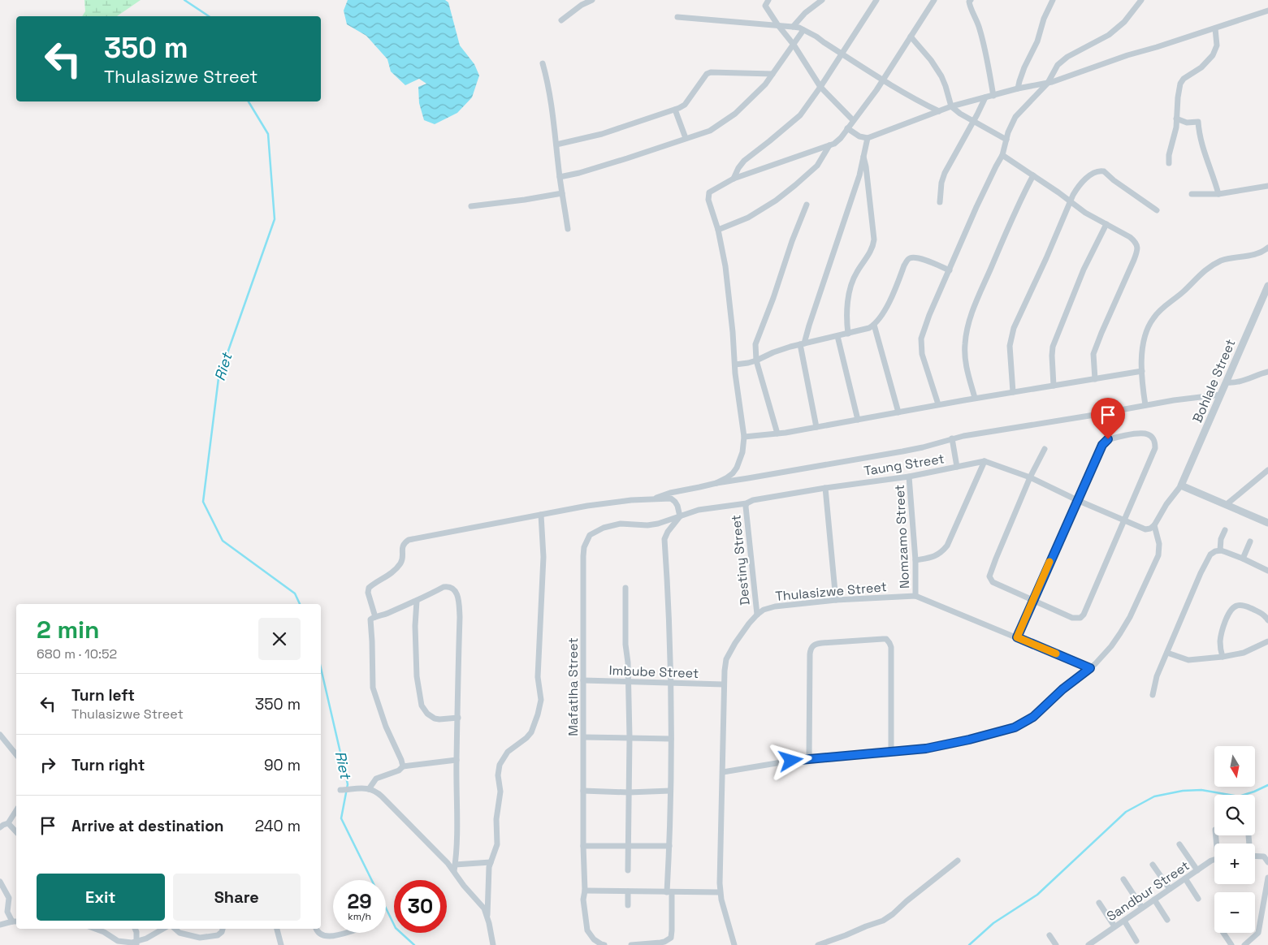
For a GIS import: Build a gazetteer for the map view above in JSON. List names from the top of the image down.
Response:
{
  "streets": {
    "street": [
      "Bohlale Street",
      "Taung Street",
      "Nomzamo Street",
      "Destiny Street",
      "Thulasizwe Street",
      "Imbube Street",
      "Mafatlha Street",
      "Sandbur Street"
    ]
  },
  "crossings": [
    ["Taung Street", "Nomzamo Street"],
    ["Taung Street", "Destiny Street"],
    ["Taung Street", "Mafatlha Street"],
    ["Nomzamo Street", "Thulasizwe Street"],
    ["Destiny Street", "Thulasizwe Street"],
    ["Thulasizwe Street", "Imbube Street"],
    ["Imbube Street", "Mafatlha Street"]
  ],
  "water": ["Riet"],
  "north": "bottom",
  "page": {
    "turn": ["350 m", "Thulasizwe Street"],
    "heading": ["2 min", "680 m · 10:52"],
    "list": [
      {
        "name": "Turn left",
        "note": "Thulasizwe Street",
        "value": "350 m"
      },
      {
        "name": "Turn right",
        "value": "90 m"
      },
      {
        "name": "Arrive at destination",
        "value": "240 m"
      }
    ],
    "map_buttons": ["+", "−"],
    "buttons": ["Exit", "Share"],
    "speed": "29 km/h",
    "limit": "30"
  }
}
